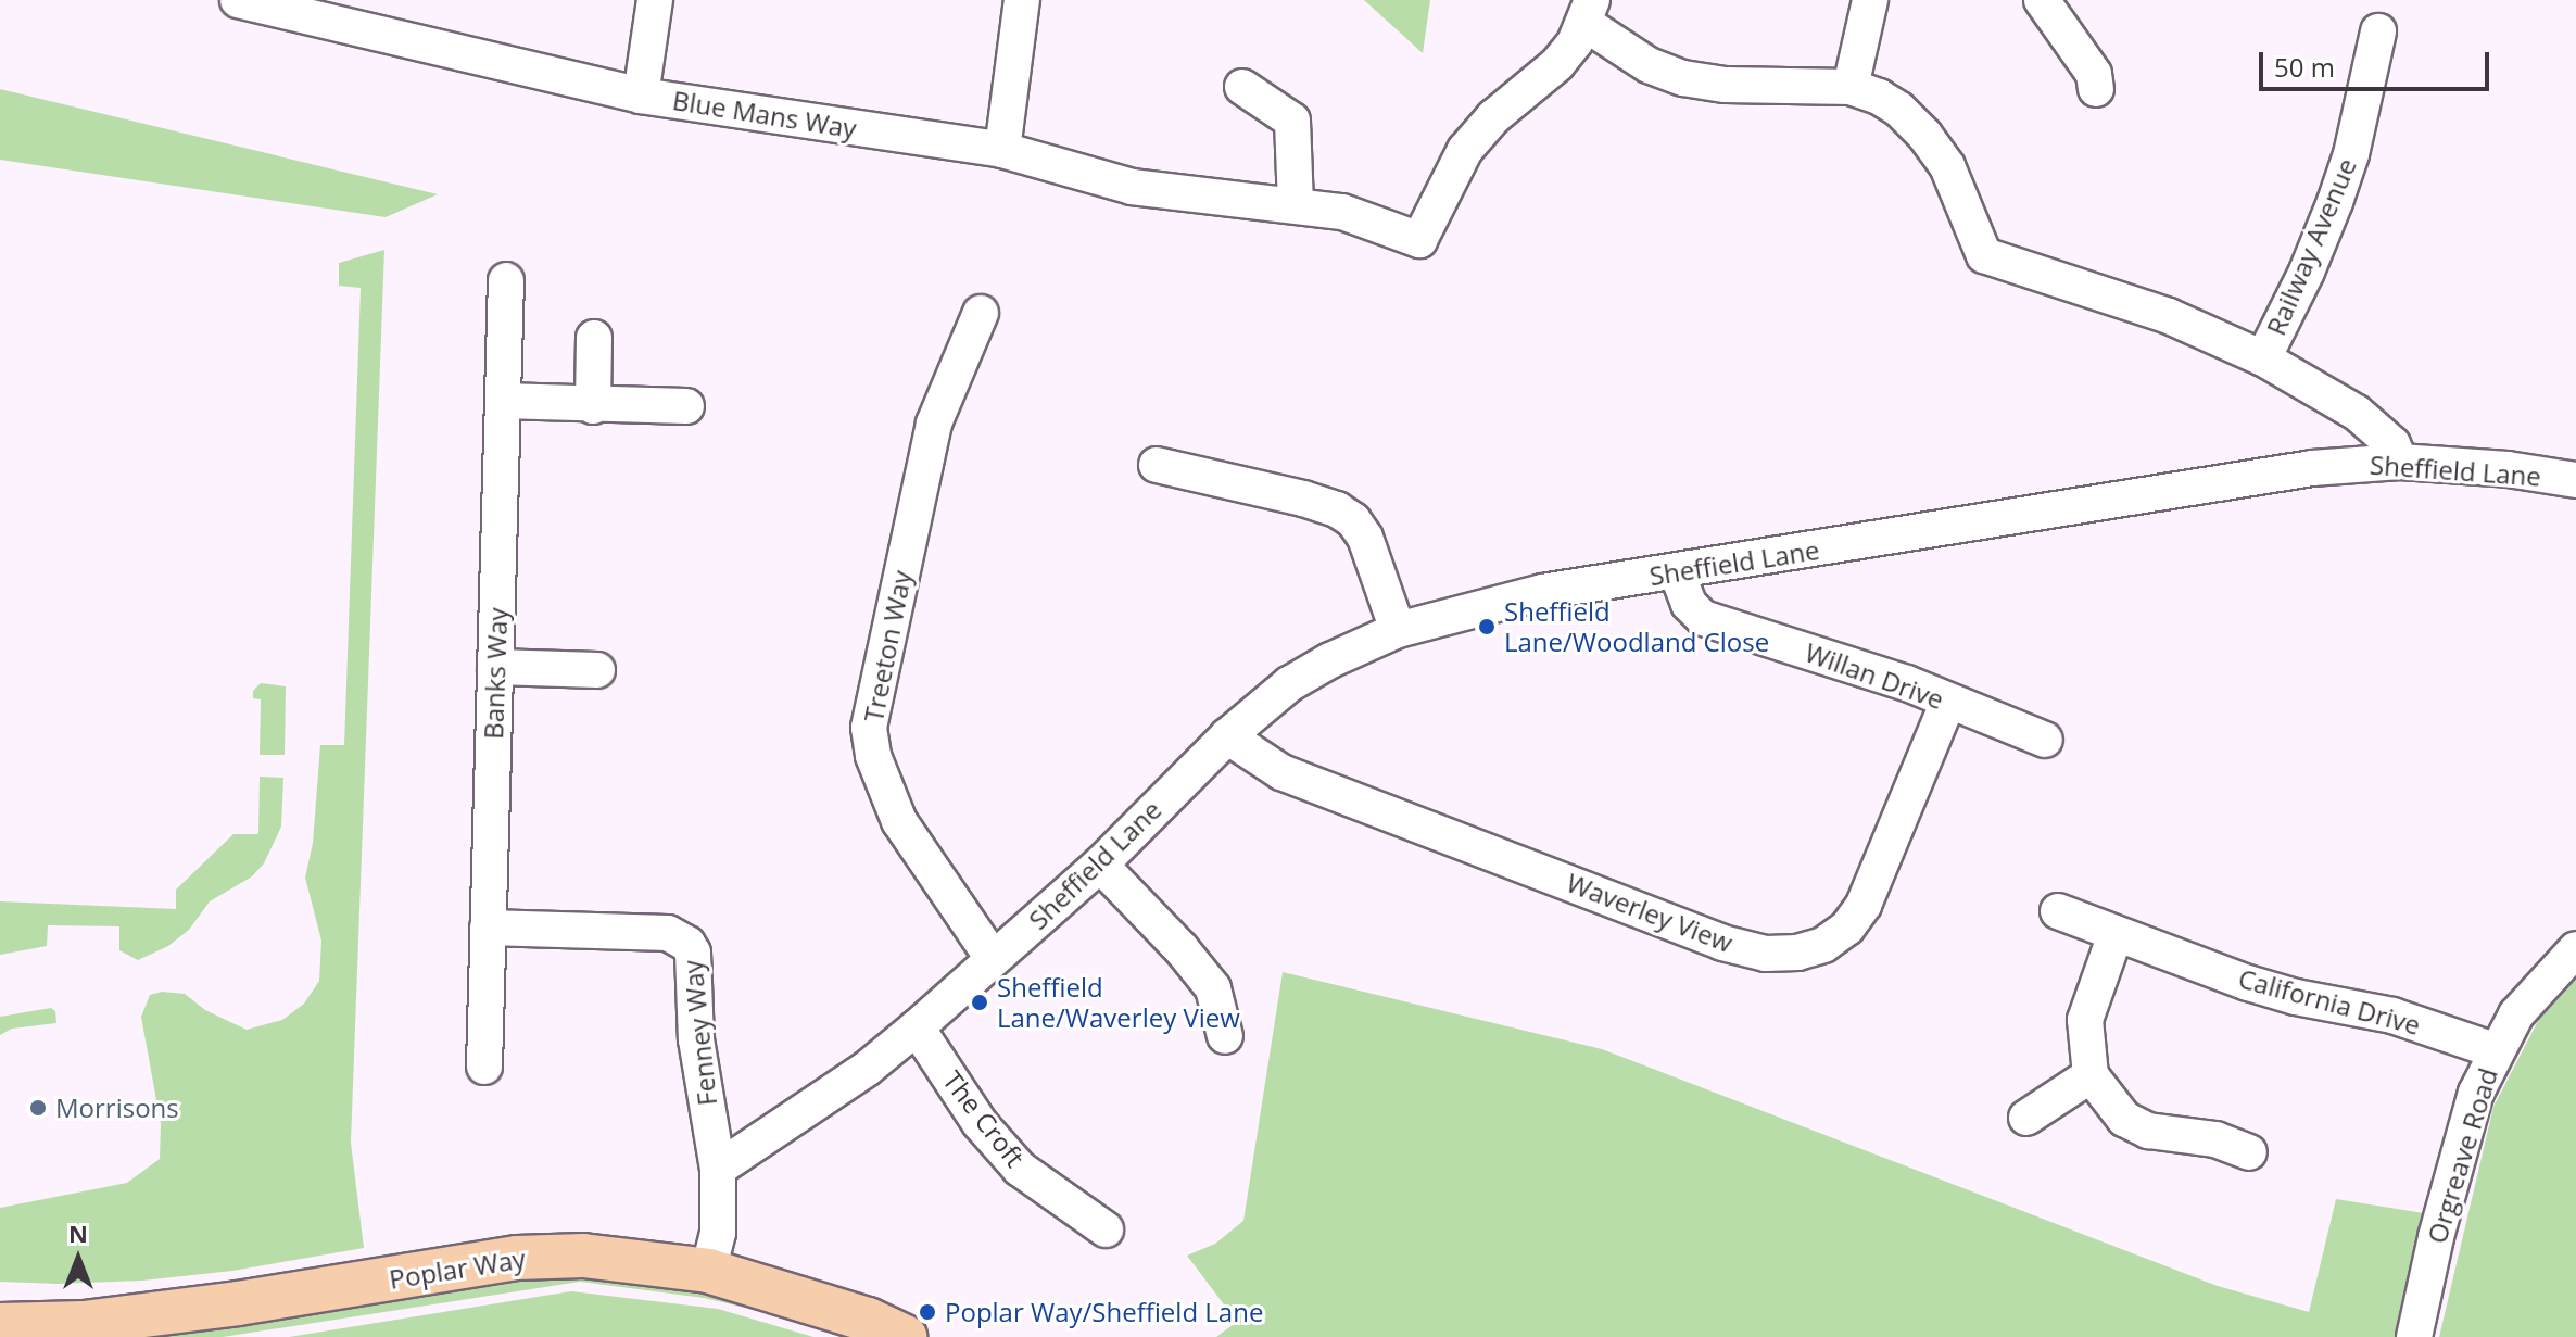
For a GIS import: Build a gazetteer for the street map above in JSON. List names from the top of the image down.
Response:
{
  "streets": {
    "main road": ["Poplar Way"],
    "street": [
      "Blue Mans Way",
      "Railway Avenue",
      "Sheffield Lane",
      "Treeton Way",
      "Banks Way",
      "Willan Drive",
      "Waverley View",
      "California Drive",
      "Fenney Way",
      "The Croft",
      "Orgreave Road"
    ]
  },
  "crossings": [
    ["Blue Mans Way", "Railway Avenue"],
    ["Railway Avenue", "Sheffield Lane"],
    ["Sheffield Lane", "Treeton Way"],
    ["Sheffield Lane", "Willan Drive"],
    ["Sheffield Lane", "Waverley View"],
    ["Sheffield Lane", "Fenney Way"],
    ["Sheffield Lane", "The Croft"],
    ["Banks Way", "Fenney Way"],
    ["Willan Drive", "Waverley View"],
    ["California Drive", "Orgreave Road"],
    ["Fenney Way", "Poplar Way"]
  ],
  "places": [
    "Sheffield Lane/Woodland Close",
    "Sheffield Lane/Waverley View",
    "Morrisons",
    "Poplar Way/Sheffield Lane"
  ],
  "scale_bar": "50 m",
  "north": "top"
}
